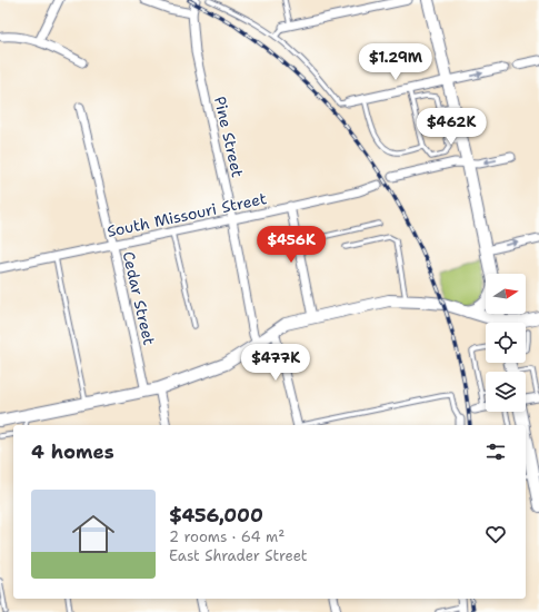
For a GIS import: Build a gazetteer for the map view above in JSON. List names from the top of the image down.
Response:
{
  "streets": {
    "street": ["Pine Street", "South Missouri Street", "Cedar Street"]
  },
  "crossings": [
    ["Pine Street", "South Missouri Street"],
    ["South Missouri Street", "Cedar Street"]
  ],
  "north": "right",
  "page": {
    "price": [
      "$1.29M",
      "$462K",
      "$456K",
      "$477K"
    ],
    "heading": "4 homes",
    "list": [
      {
        "name": "$456,000",
        "note": "2 rooms · 64 m² · East Shrader Street"
      }
    ]
  }
}
